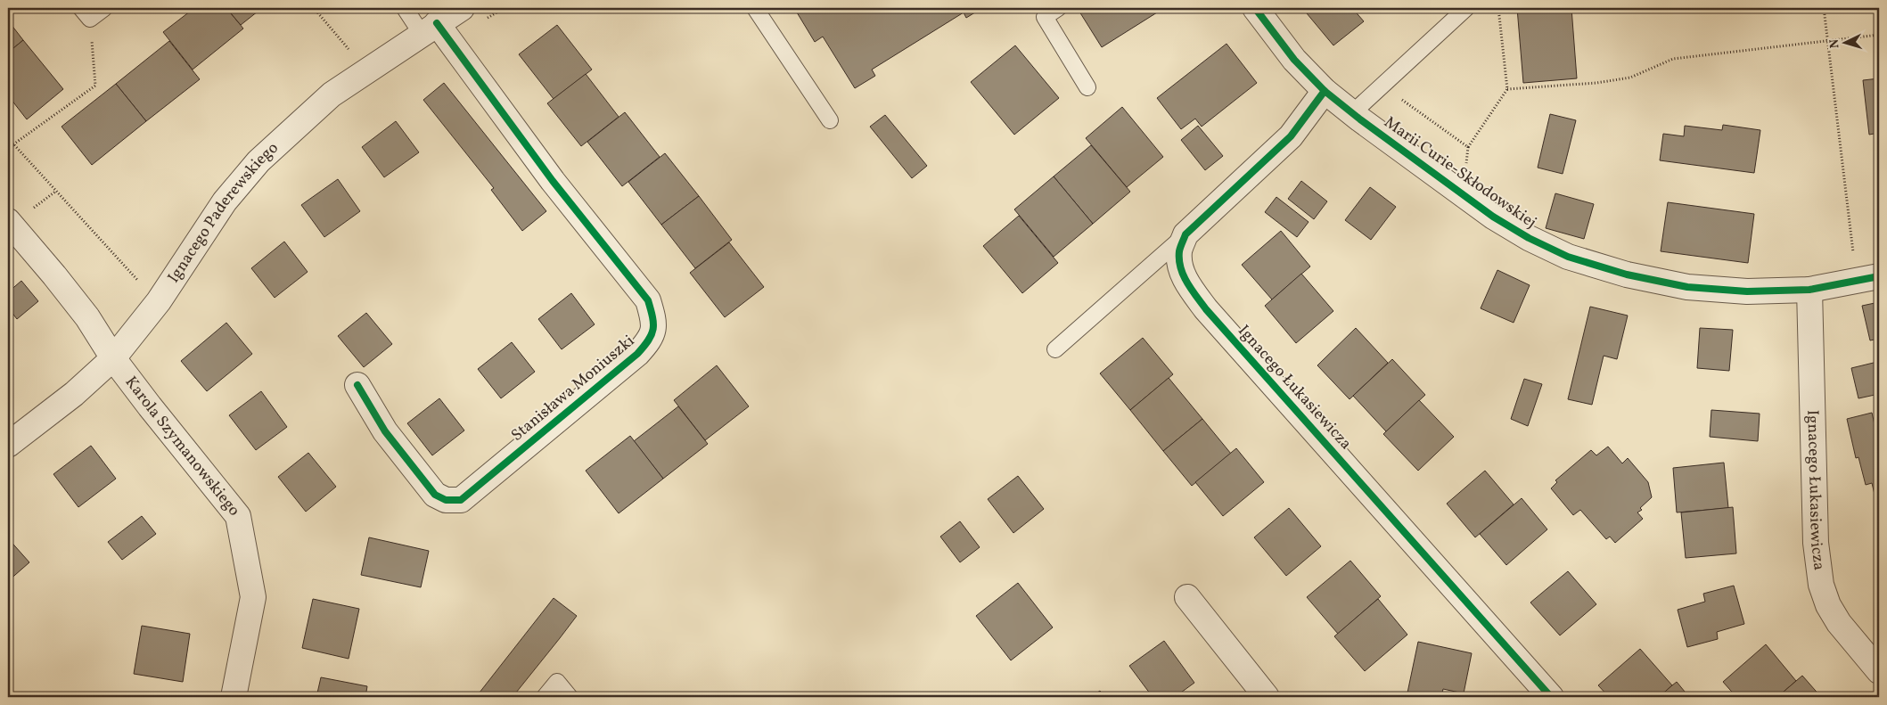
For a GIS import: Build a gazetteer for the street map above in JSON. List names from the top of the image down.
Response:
{
  "streets": {
    "street": [
      "Marii Curie-Skłodowskiej",
      "Ignacego Paderewskiego",
      "Ignacego Łukasiewicza",
      "Stanisława Moniuszki",
      "Karola Szymanowskiego"
    ]
  },
  "crossings": [
    ["Marii Curie-Skłodowskiej", "Ignacego Łukasiewicza"],
    ["Ignacego Paderewskiego", "Stanisława Moniuszki"],
    ["Ignacego Paderewskiego", "Karola Szymanowskiego"]
  ],
  "north": "left"
}
